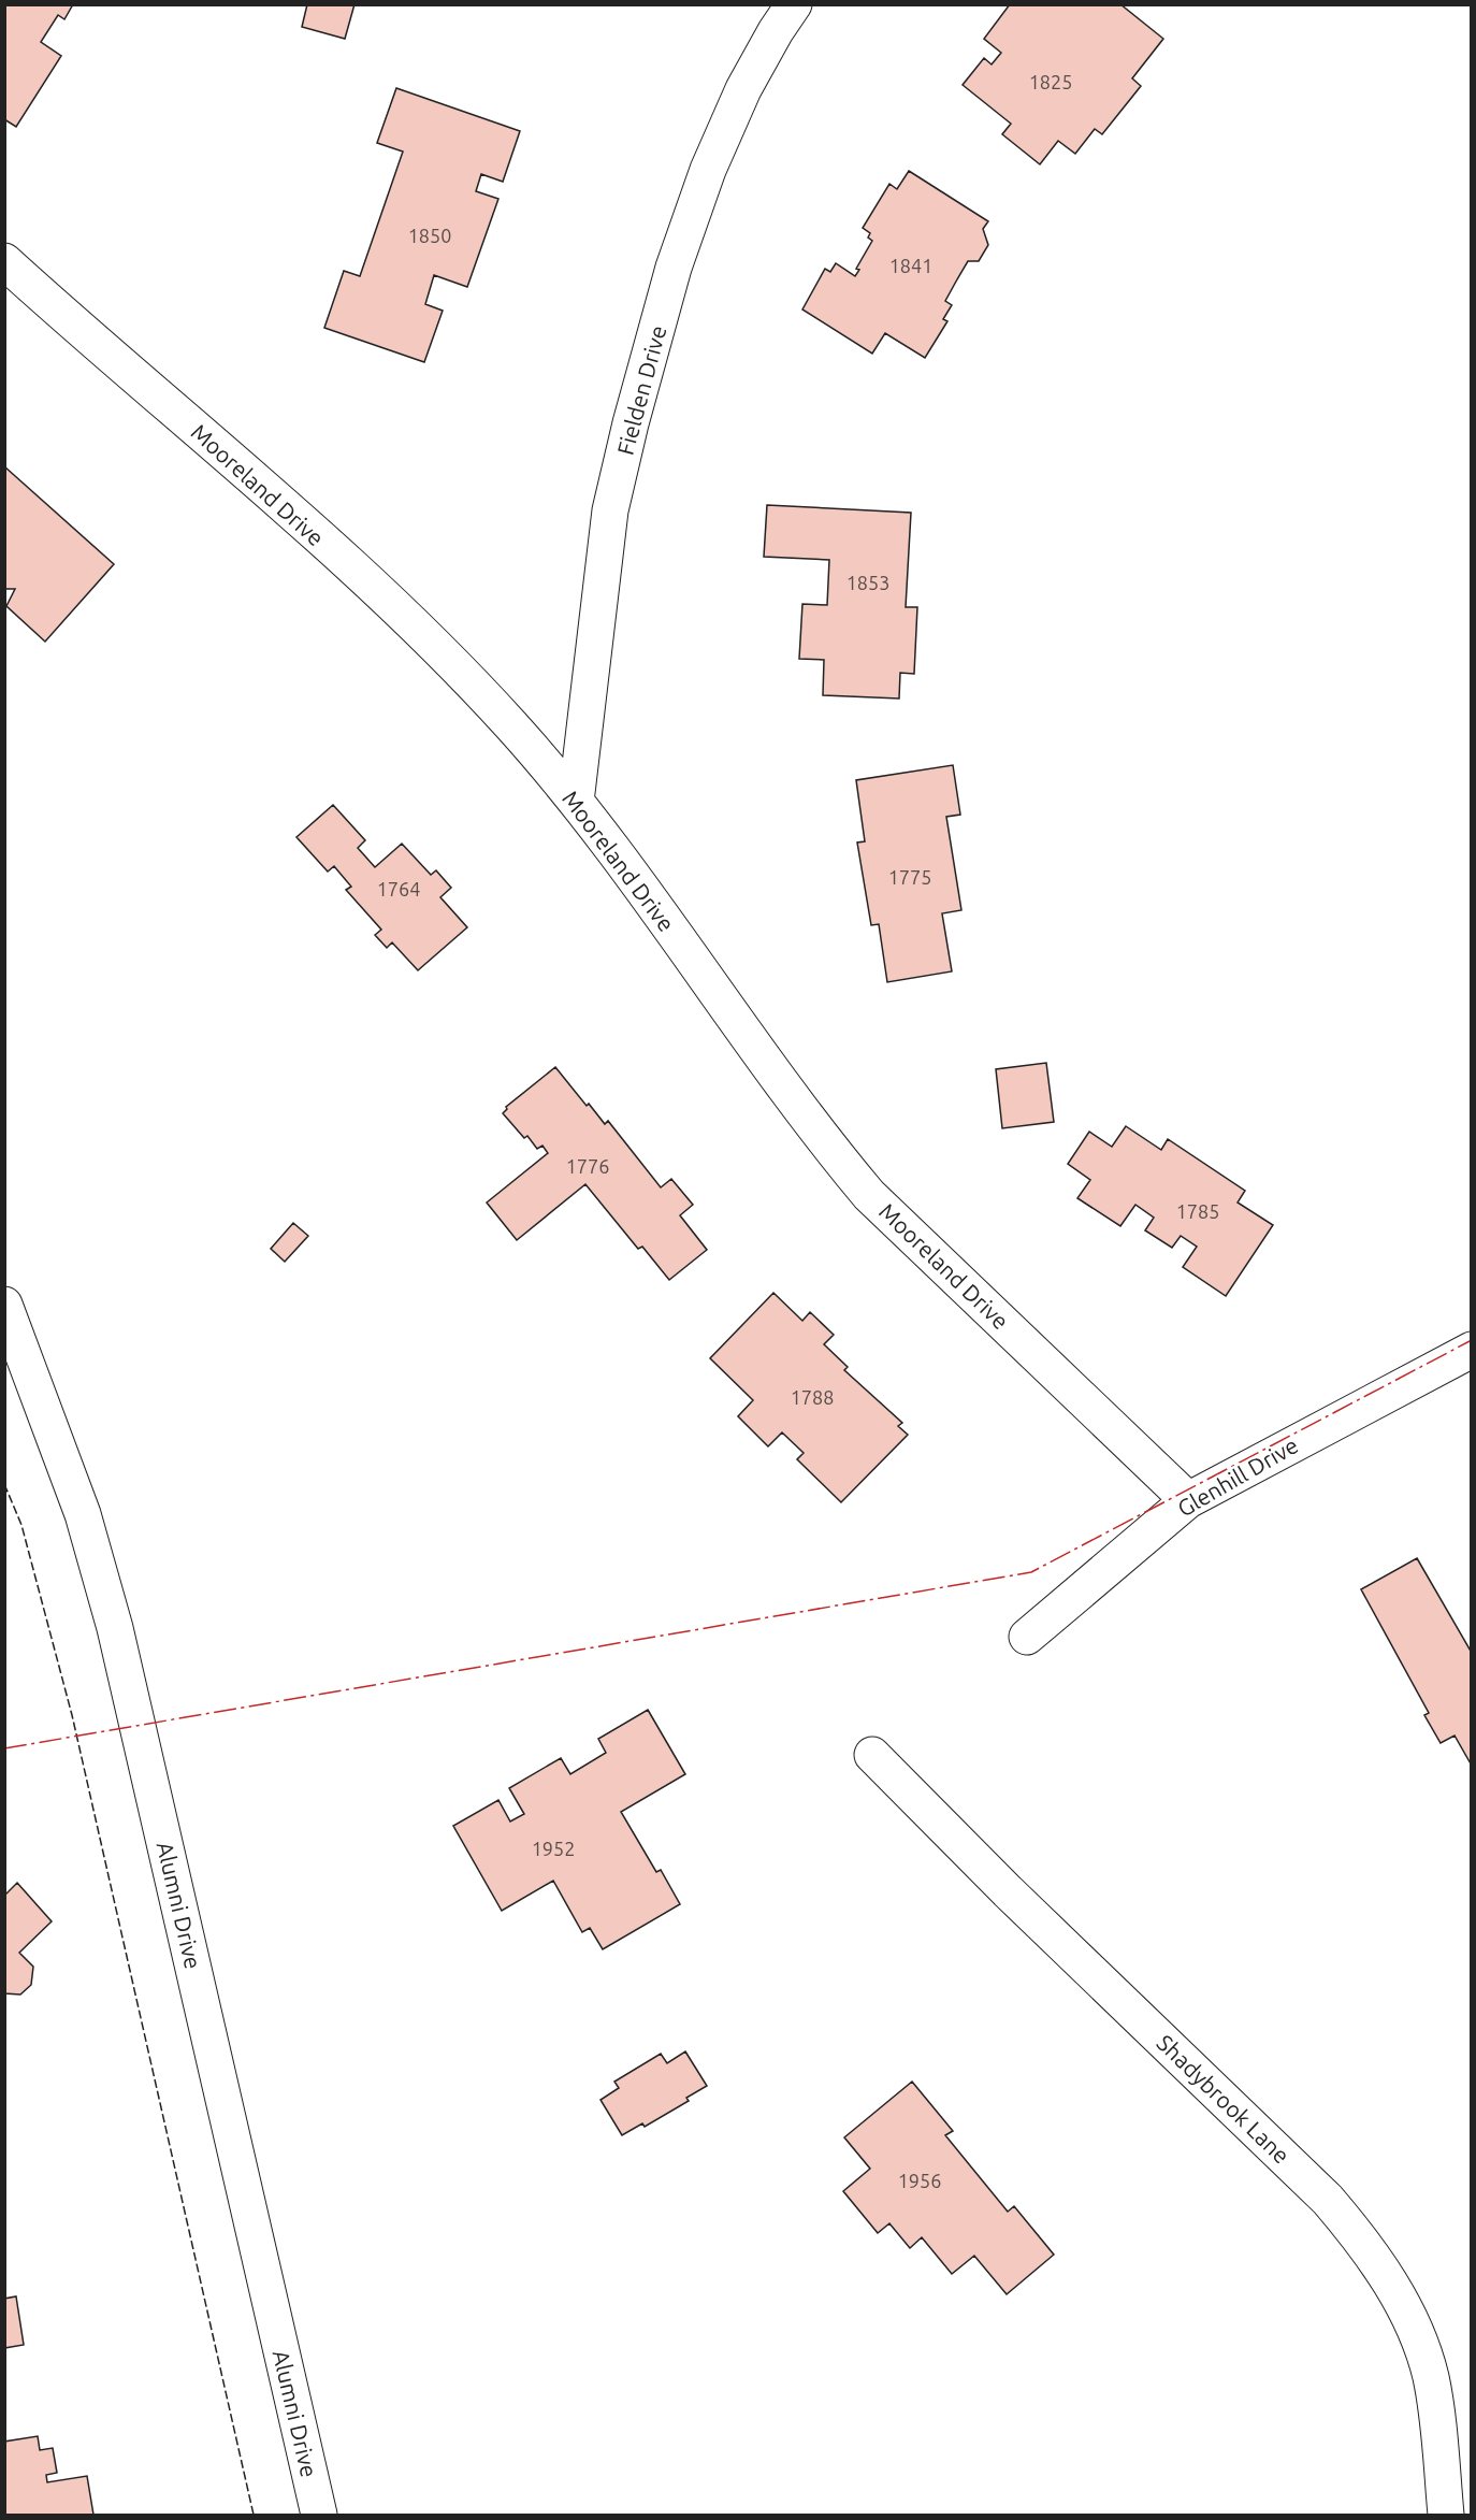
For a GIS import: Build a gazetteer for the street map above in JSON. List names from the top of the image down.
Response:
{
  "streets": {
    "street": [
      "Fielden Drive",
      "Mooreland Drive",
      "Glenhill Drive",
      "Alumni Drive",
      "Shadybrook Lane"
    ]
  },
  "crossings": [
    ["Fielden Drive", "Mooreland Drive"],
    ["Mooreland Drive", "Glenhill Drive"]
  ],
  "house_numbers": [
    "1825",
    "1850",
    "1841",
    "1853",
    "1775",
    "1764",
    "1776",
    "1785",
    "1788",
    "1952",
    "1956"
  ]
}
